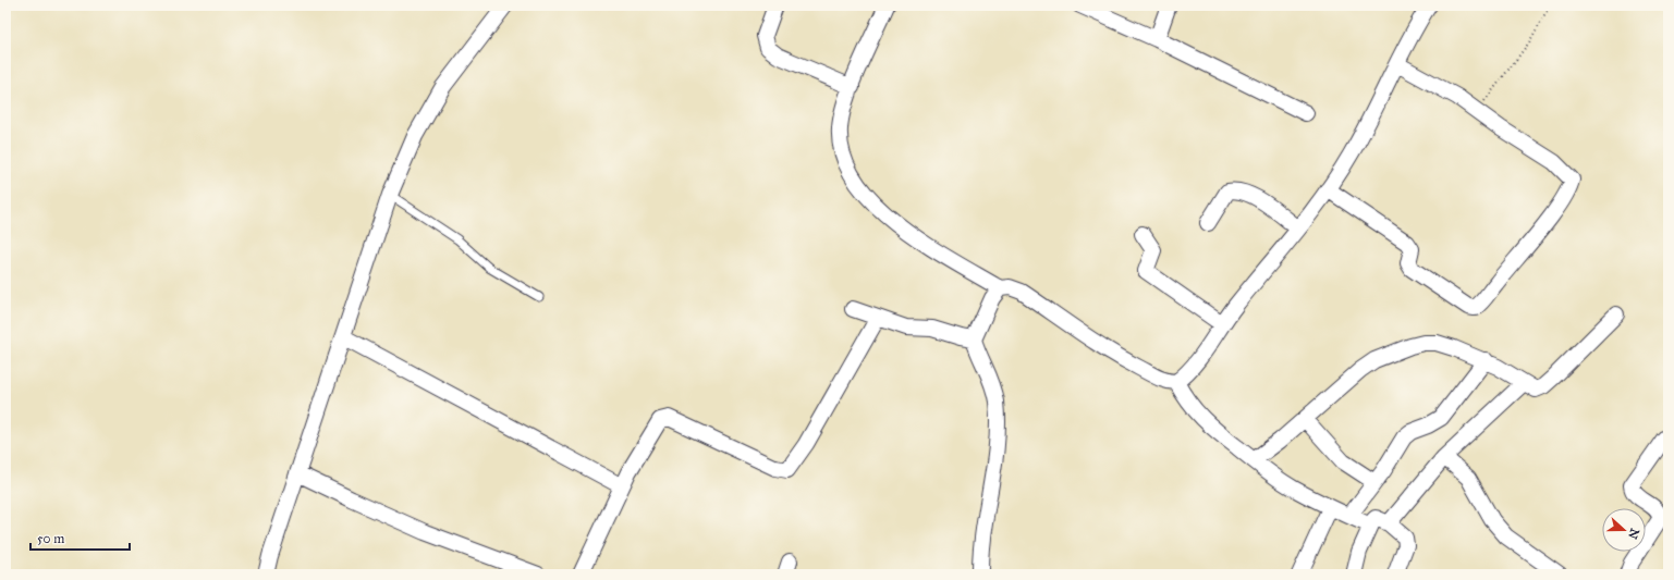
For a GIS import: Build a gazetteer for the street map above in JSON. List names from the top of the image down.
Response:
{
  "scale_bar": "50 m",
  "north": "right"
}
